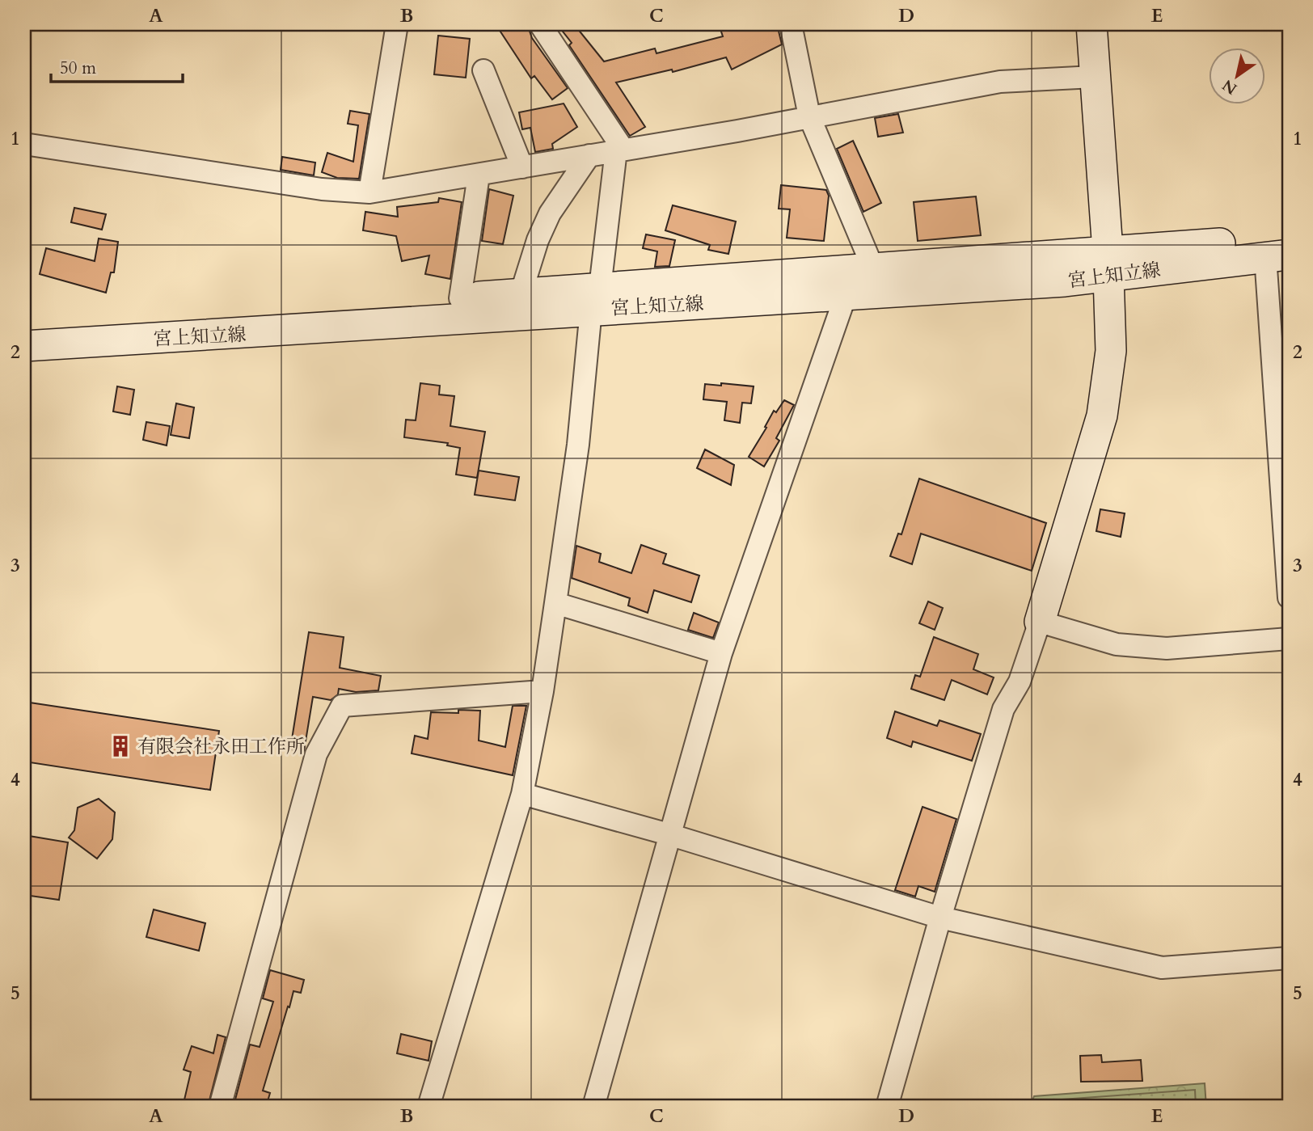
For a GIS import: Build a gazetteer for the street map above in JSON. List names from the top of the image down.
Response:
{
  "streets": {
    "main road": ["宮上知立線"]
  },
  "places": {
    "building": ["有限会社永田工作所"]
  },
  "scale_bar": "50 m",
  "north": "bottom left",
  "grid": {
    "columns": [
      "A",
      "B",
      "C",
      "D",
      "E"
    ],
    "rows": [
      "1",
      "2",
      "3",
      "4",
      "5"
    ]
  }
}
